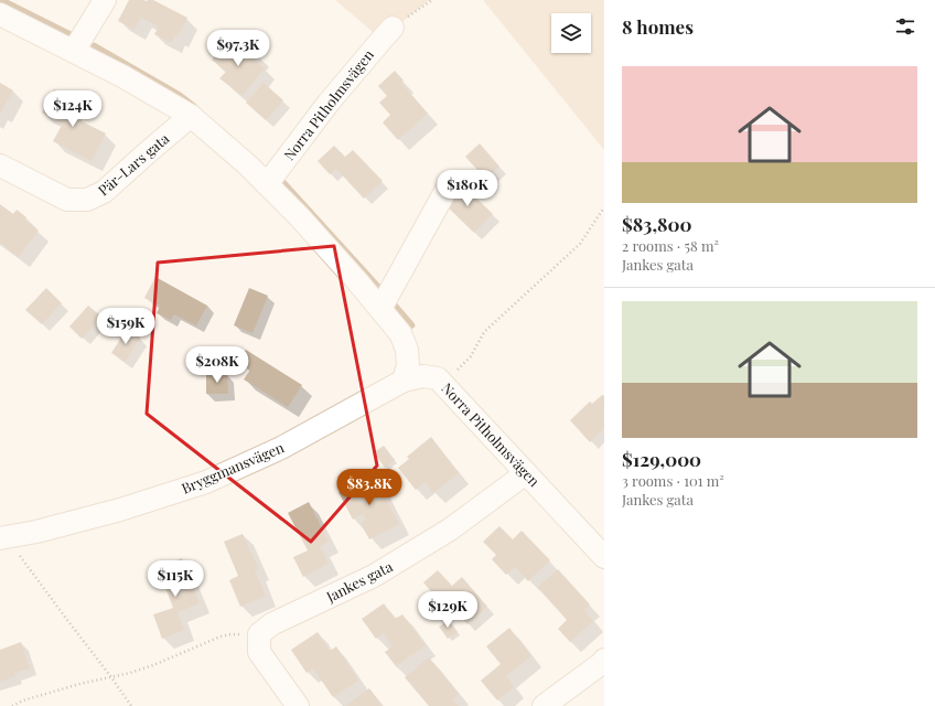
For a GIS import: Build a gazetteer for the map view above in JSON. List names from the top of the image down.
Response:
{
  "streets": {
    "street": [
      "Norra Pitholmsvägen",
      "Pär-Lars gata",
      "Bryggmansvägen",
      "Jankes gata"
    ]
  },
  "crossings": [
    ["Norra Pitholmsvägen", "Bryggmansvägen"],
    ["Norra Pitholmsvägen", "Jankes gata"]
  ],
  "page": {
    "heading": "8 homes",
    "price": [
      "$97.3K",
      "$124K",
      "$180K",
      "$159K",
      "$208K",
      "$83.8K",
      "$115K",
      "$129K"
    ],
    "list": [
      {
        "name": "$83,800",
        "note": "2 rooms · 58 m² · Jankes gata"
      },
      {
        "name": "$129,000",
        "note": "3 rooms · 101 m² · Jankes gata"
      }
    ]
  }
}
